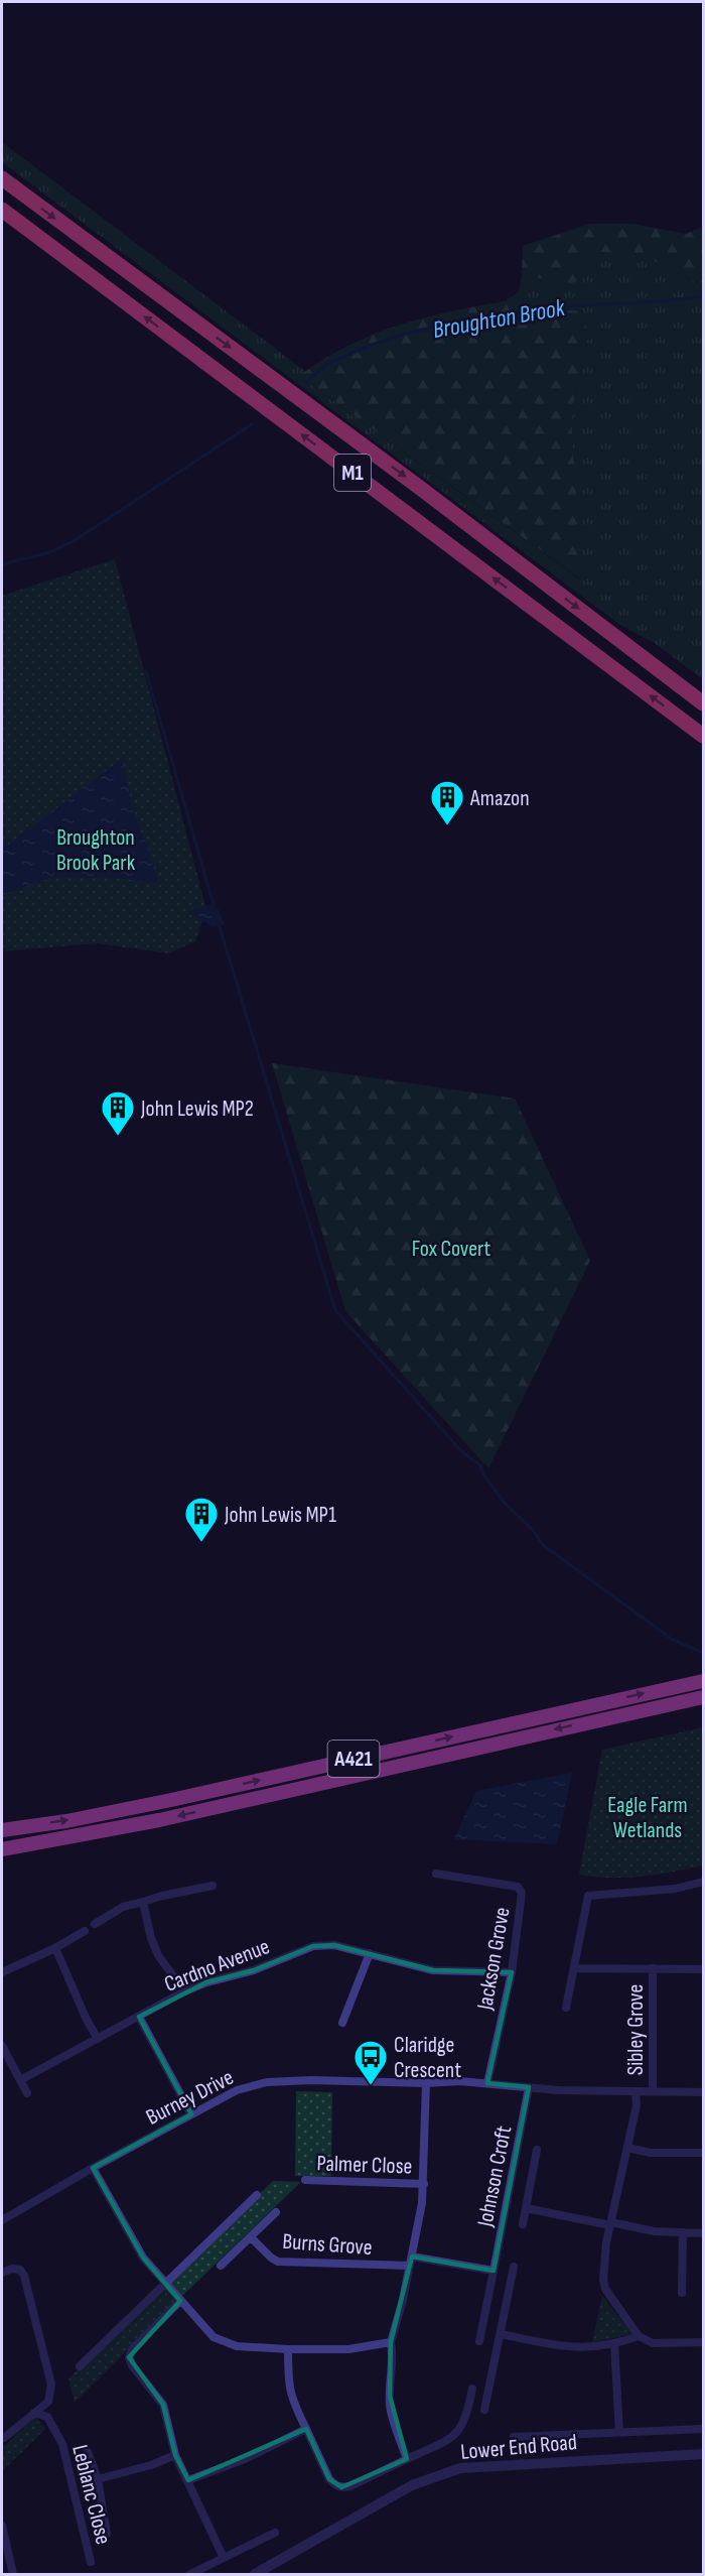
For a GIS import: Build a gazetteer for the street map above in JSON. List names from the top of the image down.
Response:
{
  "streets": {
    "highway": ["M1", "A421"],
    "street": [
      "Jackson Grove",
      "Cardno Avenue",
      "Sibley Grove",
      "Burney Drive",
      "Palmer Close",
      "Johnson Croft",
      "Burns Grove",
      "Lower End Road",
      "Leblanc Close"
    ]
  },
  "crossings": [
    ["Jackson Grove", "Cardno Avenue"],
    ["Jackson Grove", "Burney Drive"],
    ["Sibley Grove", "Burney Drive"],
    ["Burney Drive", "Johnson Croft"]
  ],
  "water": ["Broughton Brook"],
  "parks": ["Broughton Brook Park", "Fox Covert", "Eagle Farm Wetlands"],
  "places": {
    "building": ["Amazon", "John Lewis MP2", "John Lewis MP1"],
    "bus stop": ["Claridge Crescent"]
  }
}
